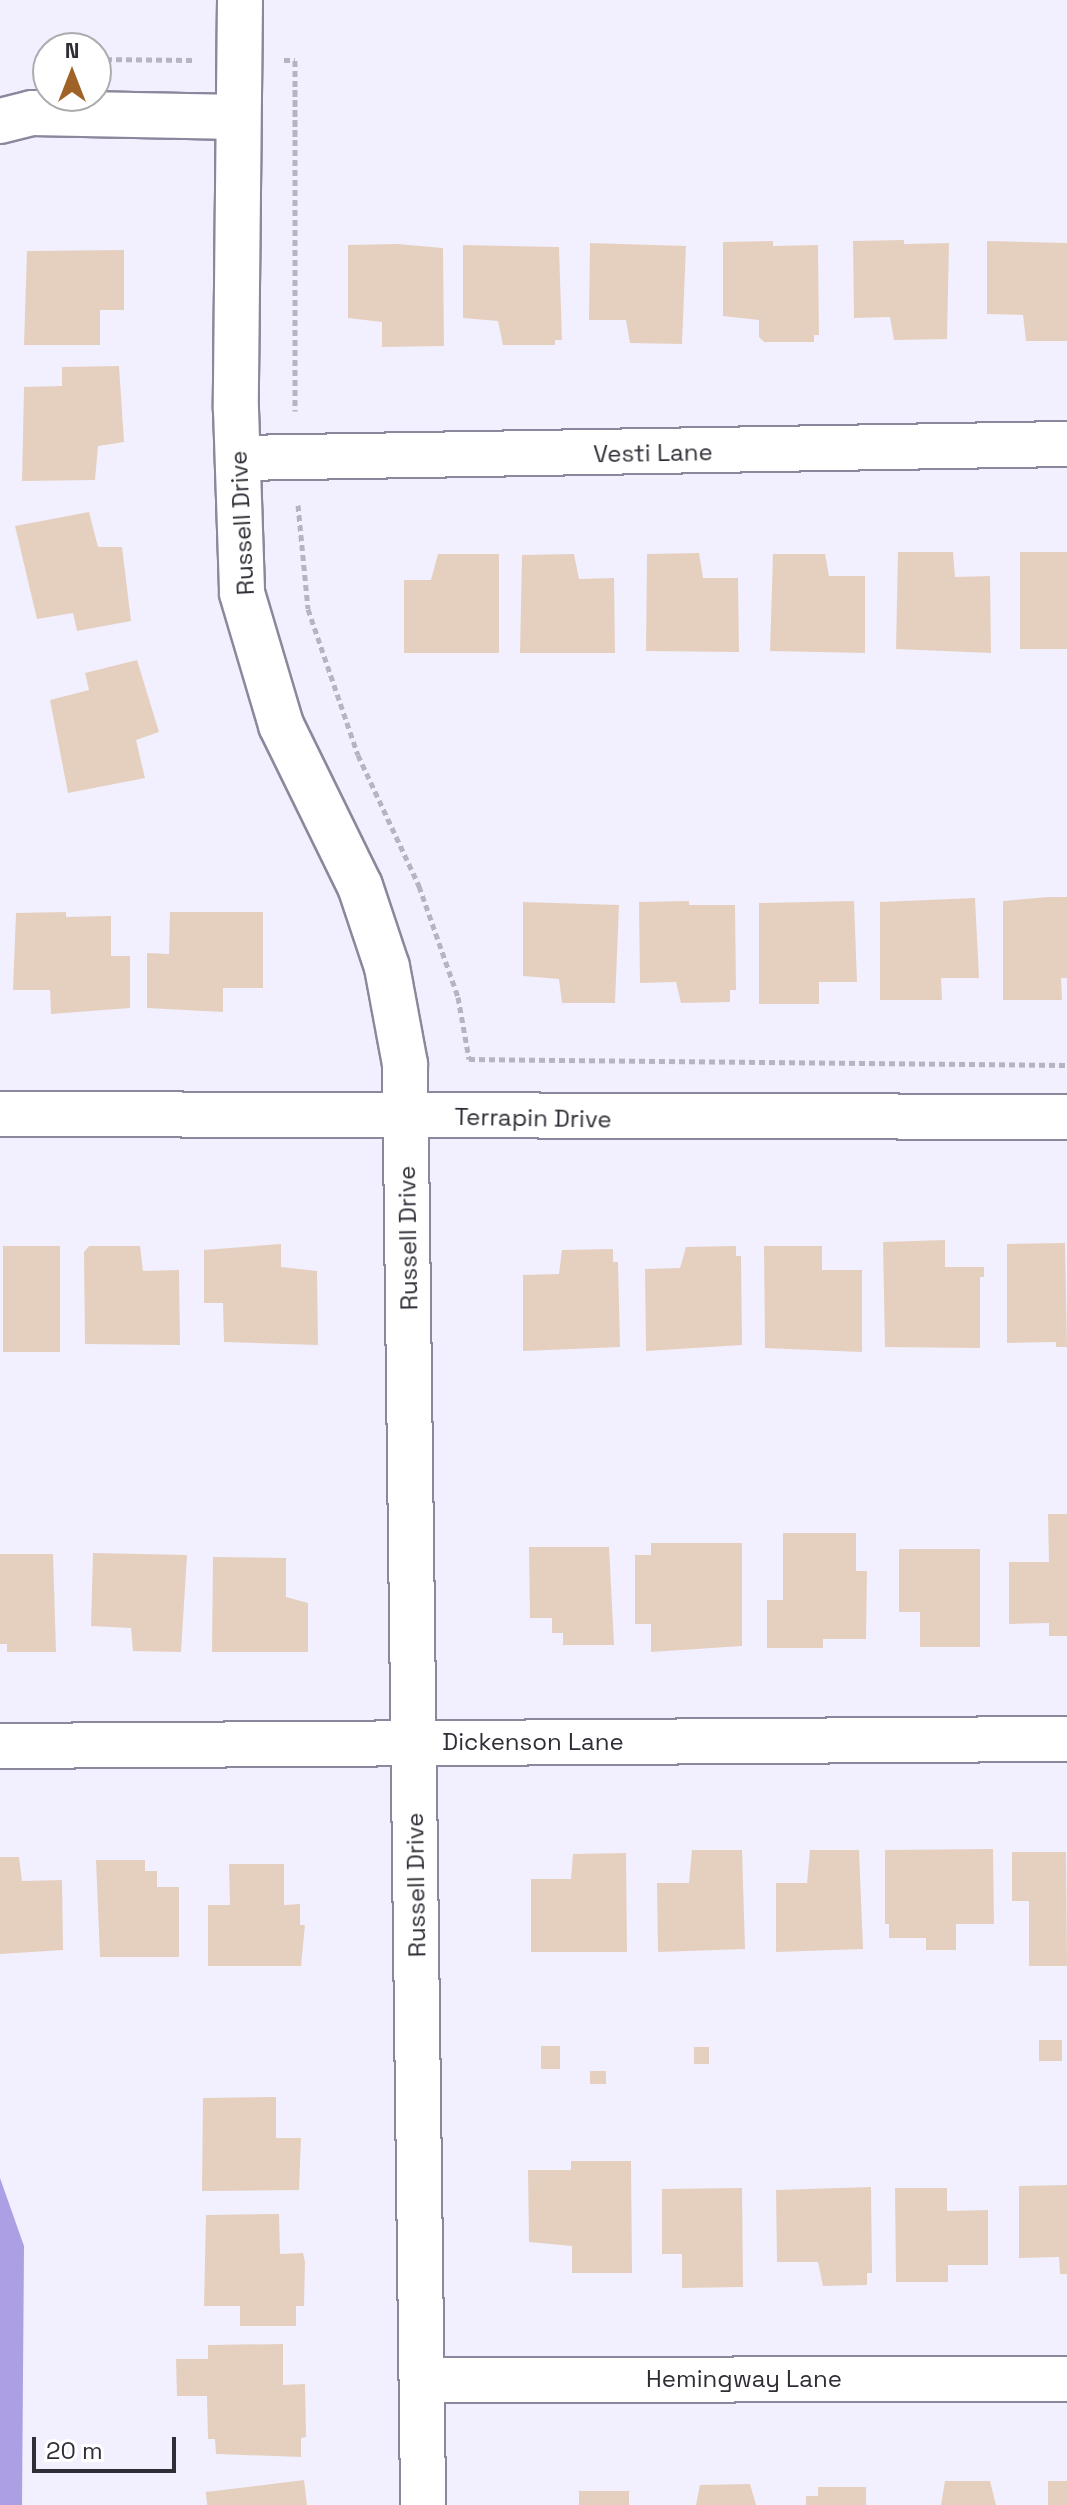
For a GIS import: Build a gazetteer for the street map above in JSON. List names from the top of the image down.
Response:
{
  "streets": {
    "street": [
      "Vesti Lane",
      "Russell Drive",
      "Terrapin Drive",
      "Dickenson Lane",
      "Hemingway Lane"
    ]
  },
  "crossings": [
    ["Vesti Lane", "Russell Drive"],
    ["Russell Drive", "Terrapin Drive"],
    ["Russell Drive", "Dickenson Lane"],
    ["Russell Drive", "Hemingway Lane"]
  ],
  "scale_bar": "20 m",
  "north": "top"
}
